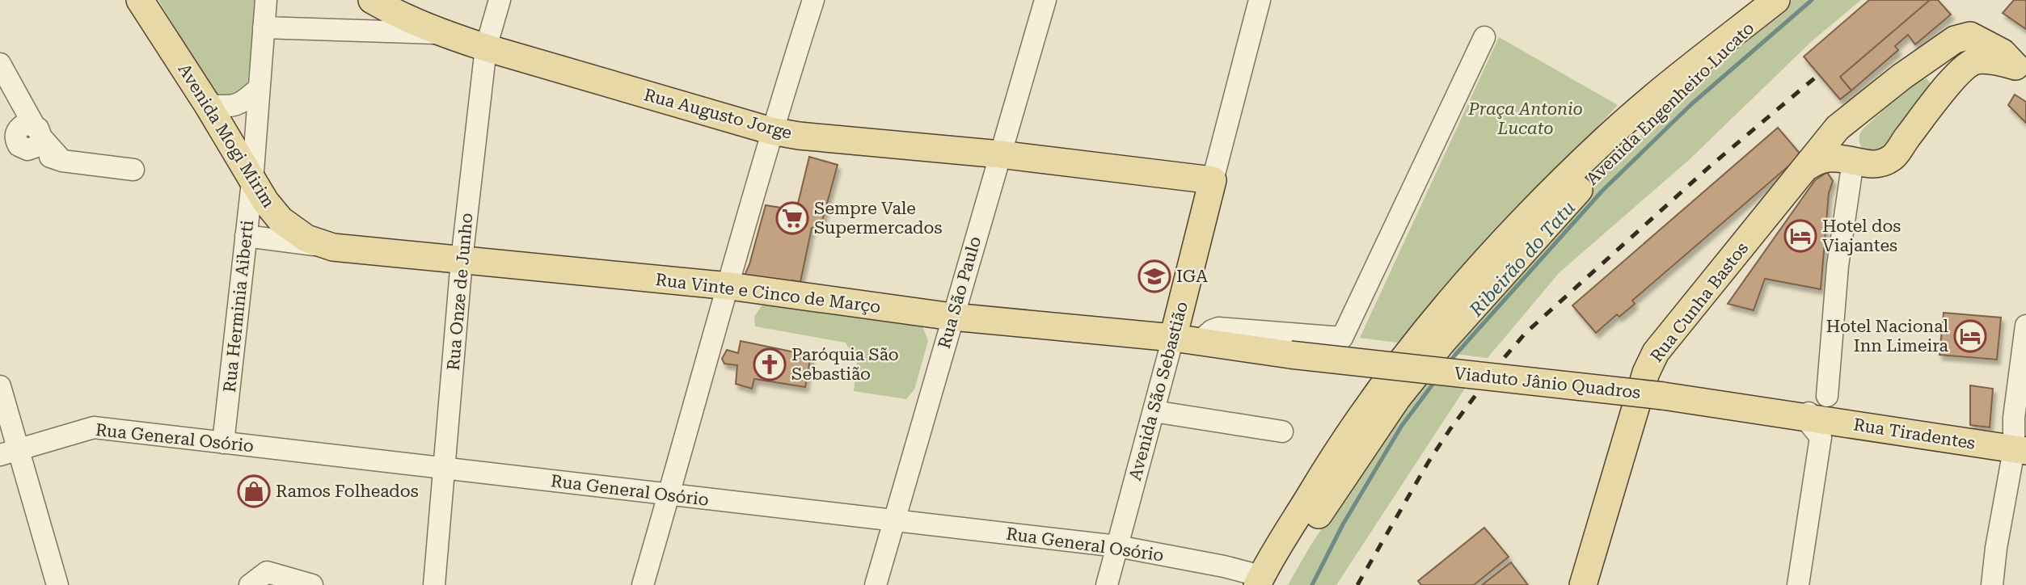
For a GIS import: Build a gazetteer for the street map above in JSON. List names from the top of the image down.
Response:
{
  "streets": {
    "main road": [
      "Avenida Engenheiro Lucato",
      "Rua Augusto Jorge",
      "Avenida Mogi Mirim",
      "Rua Vinte e Cinco de Março",
      "Rua Cunha Bastos",
      "Viaduto Jânio Quadros",
      "Avenida São Sebastião",
      "Rua Tiradentes"
    ],
    "street": [
      "Rua Onze de Junho",
      "Rua São Paulo",
      "Rua Herminia Aiberti",
      "Rua General Osório"
    ]
  },
  "crossings": [
    ["Avenida Engenheiro Lucato", "Rua General Osório"],
    ["Rua Augusto Jorge", "Rua Onze de Junho"],
    ["Rua Augusto Jorge", "Rua São Paulo"],
    ["Rua Augusto Jorge", "Avenida São Sebastião"],
    ["Avenida Mogi Mirim", "Rua Vinte e Cinco de Março"],
    ["Avenida Mogi Mirim", "Rua Herminia Aiberti"],
    ["Rua Onze de Junho", "Rua Vinte e Cinco de Março"],
    ["Rua Onze de Junho", "Rua General Osório"],
    ["Rua São Paulo", "Rua Vinte e Cinco de Março"],
    ["Rua São Paulo", "Rua General Osório"],
    ["Rua Vinte e Cinco de Março", "Rua Herminia Aiberti"],
    ["Rua Vinte e Cinco de Março", "Viaduto Jânio Quadros"],
    ["Rua Vinte e Cinco de Março", "Avenida São Sebastião"],
    ["Rua Herminia Aiberti", "Rua General Osório"],
    ["Viaduto Jânio Quadros", "Rua Tiradentes"],
    ["Avenida São Sebastião", "Rua General Osório"]
  ],
  "water": ["Ribeirão do Tatu"],
  "parks": ["Praça Antonio Lucato"],
  "places": {
    "supermarket": ["Sempre Vale Supermercados"],
    "hotel": ["Hotel dos Viajantes", "Hotel Nacional Inn Limeira"],
    "school or university": ["IGA"],
    "church": ["Paróquia São Sebastião"],
    "shop": ["Ramos Folheados"]
  }
}
